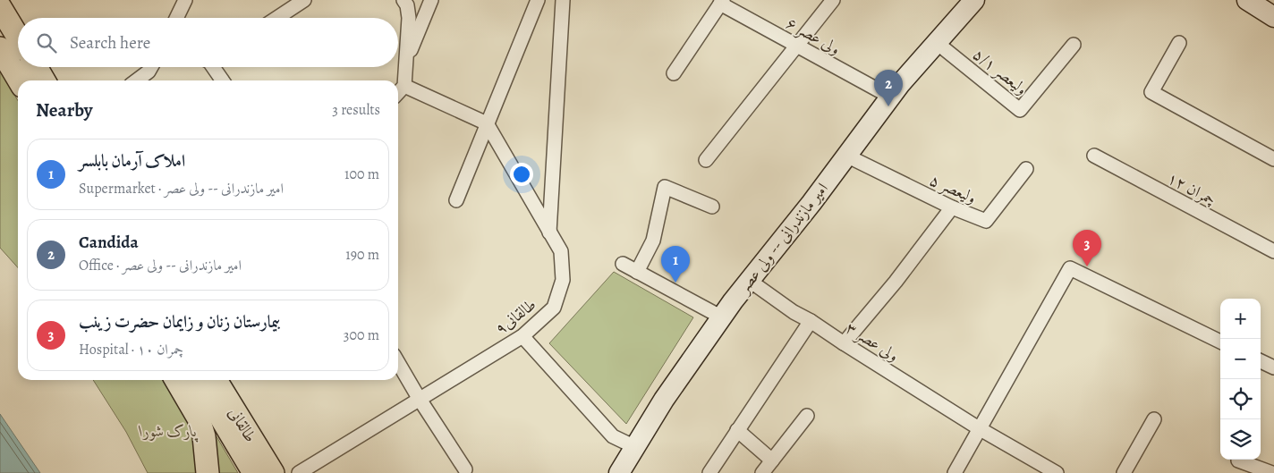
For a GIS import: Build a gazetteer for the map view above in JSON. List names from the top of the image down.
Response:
{
  "streets": {
    "main road": ["طالقانی"],
    "street": [
      "ولی عصر ۶",
      "ولیعصر ۵/۱",
      "ولیعصر ۵",
      "چمران ۱۲",
      "امیر مازندرانی -- ولی عصر",
      "طالقانی۹",
      "ولی عصر ۳"
    ]
  },
  "crossings": [
    ["ولی عصر ۶", "امیر مازندرانی -- ولی عصر"],
    ["ولیعصر ۵/۱", "امیر مازندرانی -- ولی عصر"],
    ["ولیعصر ۵", "امیر مازندرانی -- ولی عصر"],
    ["امیر مازندرانی -- ولی عصر", "ولی عصر ۳"]
  ],
  "parks": ["پارک شورا"],
  "page": {
    "search": "Search here",
    "pins": ["2", "3", "1"],
    "heading": ["Nearby", "3 results"],
    "list": [
      {
        "mark": "1",
        "name": "املاک آرمان بابلسر",
        "note": "Supermarket · امیر مازندرانی -- ولی عصر",
        "value": "100 m"
      },
      {
        "mark": "2",
        "name": "Candida",
        "note": "Office · امیر مازندرانی -- ولی عصر",
        "value": "190 m"
      },
      {
        "mark": "3",
        "name": "بیمارستان زنان و زایمان حضرت زینب",
        "note": "Hospital · چمران ۱۰",
        "value": "300 m"
      }
    ],
    "map_buttons": ["+", "−"]
  }
}
